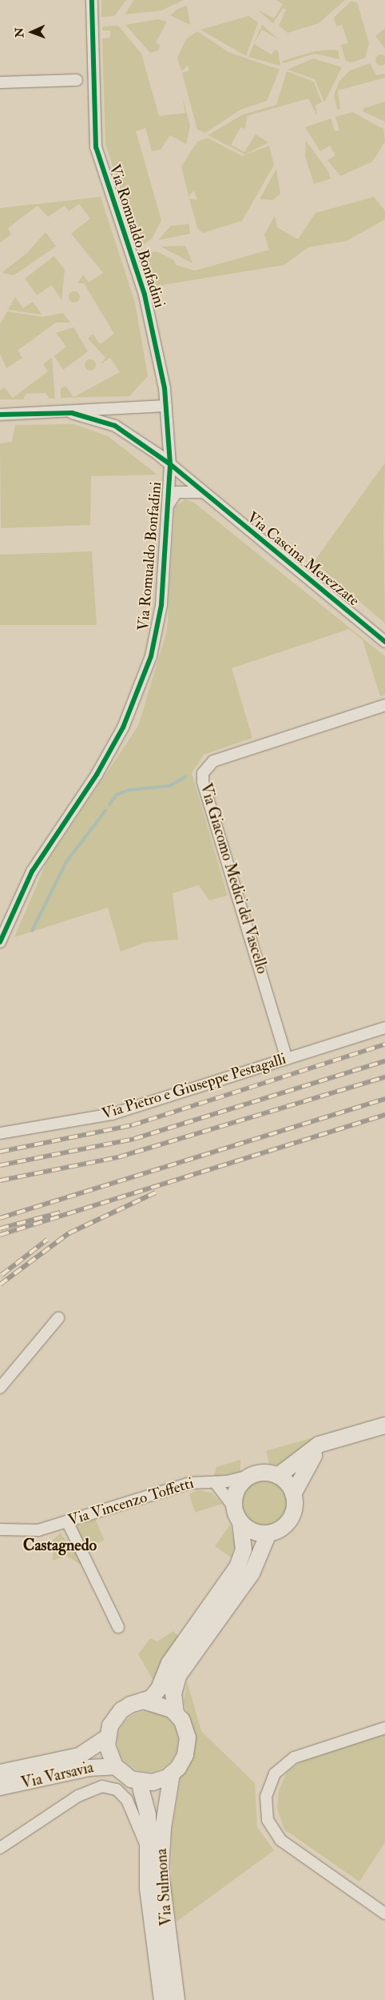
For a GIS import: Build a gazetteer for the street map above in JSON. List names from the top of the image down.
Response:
{
  "streets": {
    "street": [
      "Via Romualdo Bonfadini",
      "Via Cascina Merezzate",
      "Via Giacomo Medici del Vascello",
      "Via Pietro e Giuseppe Pestagalli",
      "Via Vincenzo Toffetti",
      "Via Varsavia",
      "Via Sulmona"
    ]
  },
  "crossings": [
    ["Via Romualdo Bonfadini", "Via Cascina Merezzate"],
    ["Via Giacomo Medici del Vascello", "Via Pietro e Giuseppe Pestagalli"],
    ["Via Vincenzo Toffetti", "Via Sulmona"],
    ["Via Varsavia", "Via Sulmona"]
  ],
  "districts": ["Castagnedo"],
  "north": "left"
}
